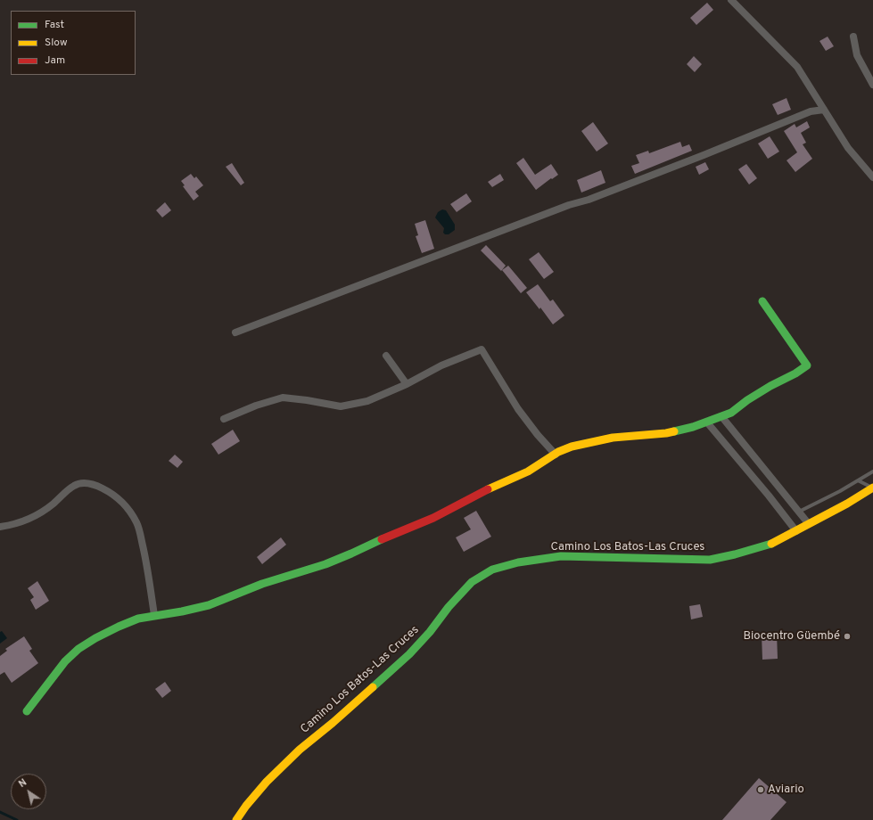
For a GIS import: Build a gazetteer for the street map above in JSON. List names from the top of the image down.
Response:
{
  "streets": {
    "street": ["Camino Los Batos-Las Cruces"]
  },
  "places": ["Biocentro Güembé", "Aviario"],
  "legend": ["Fast", "Slow", "Jam"],
  "north": "top left"
}
